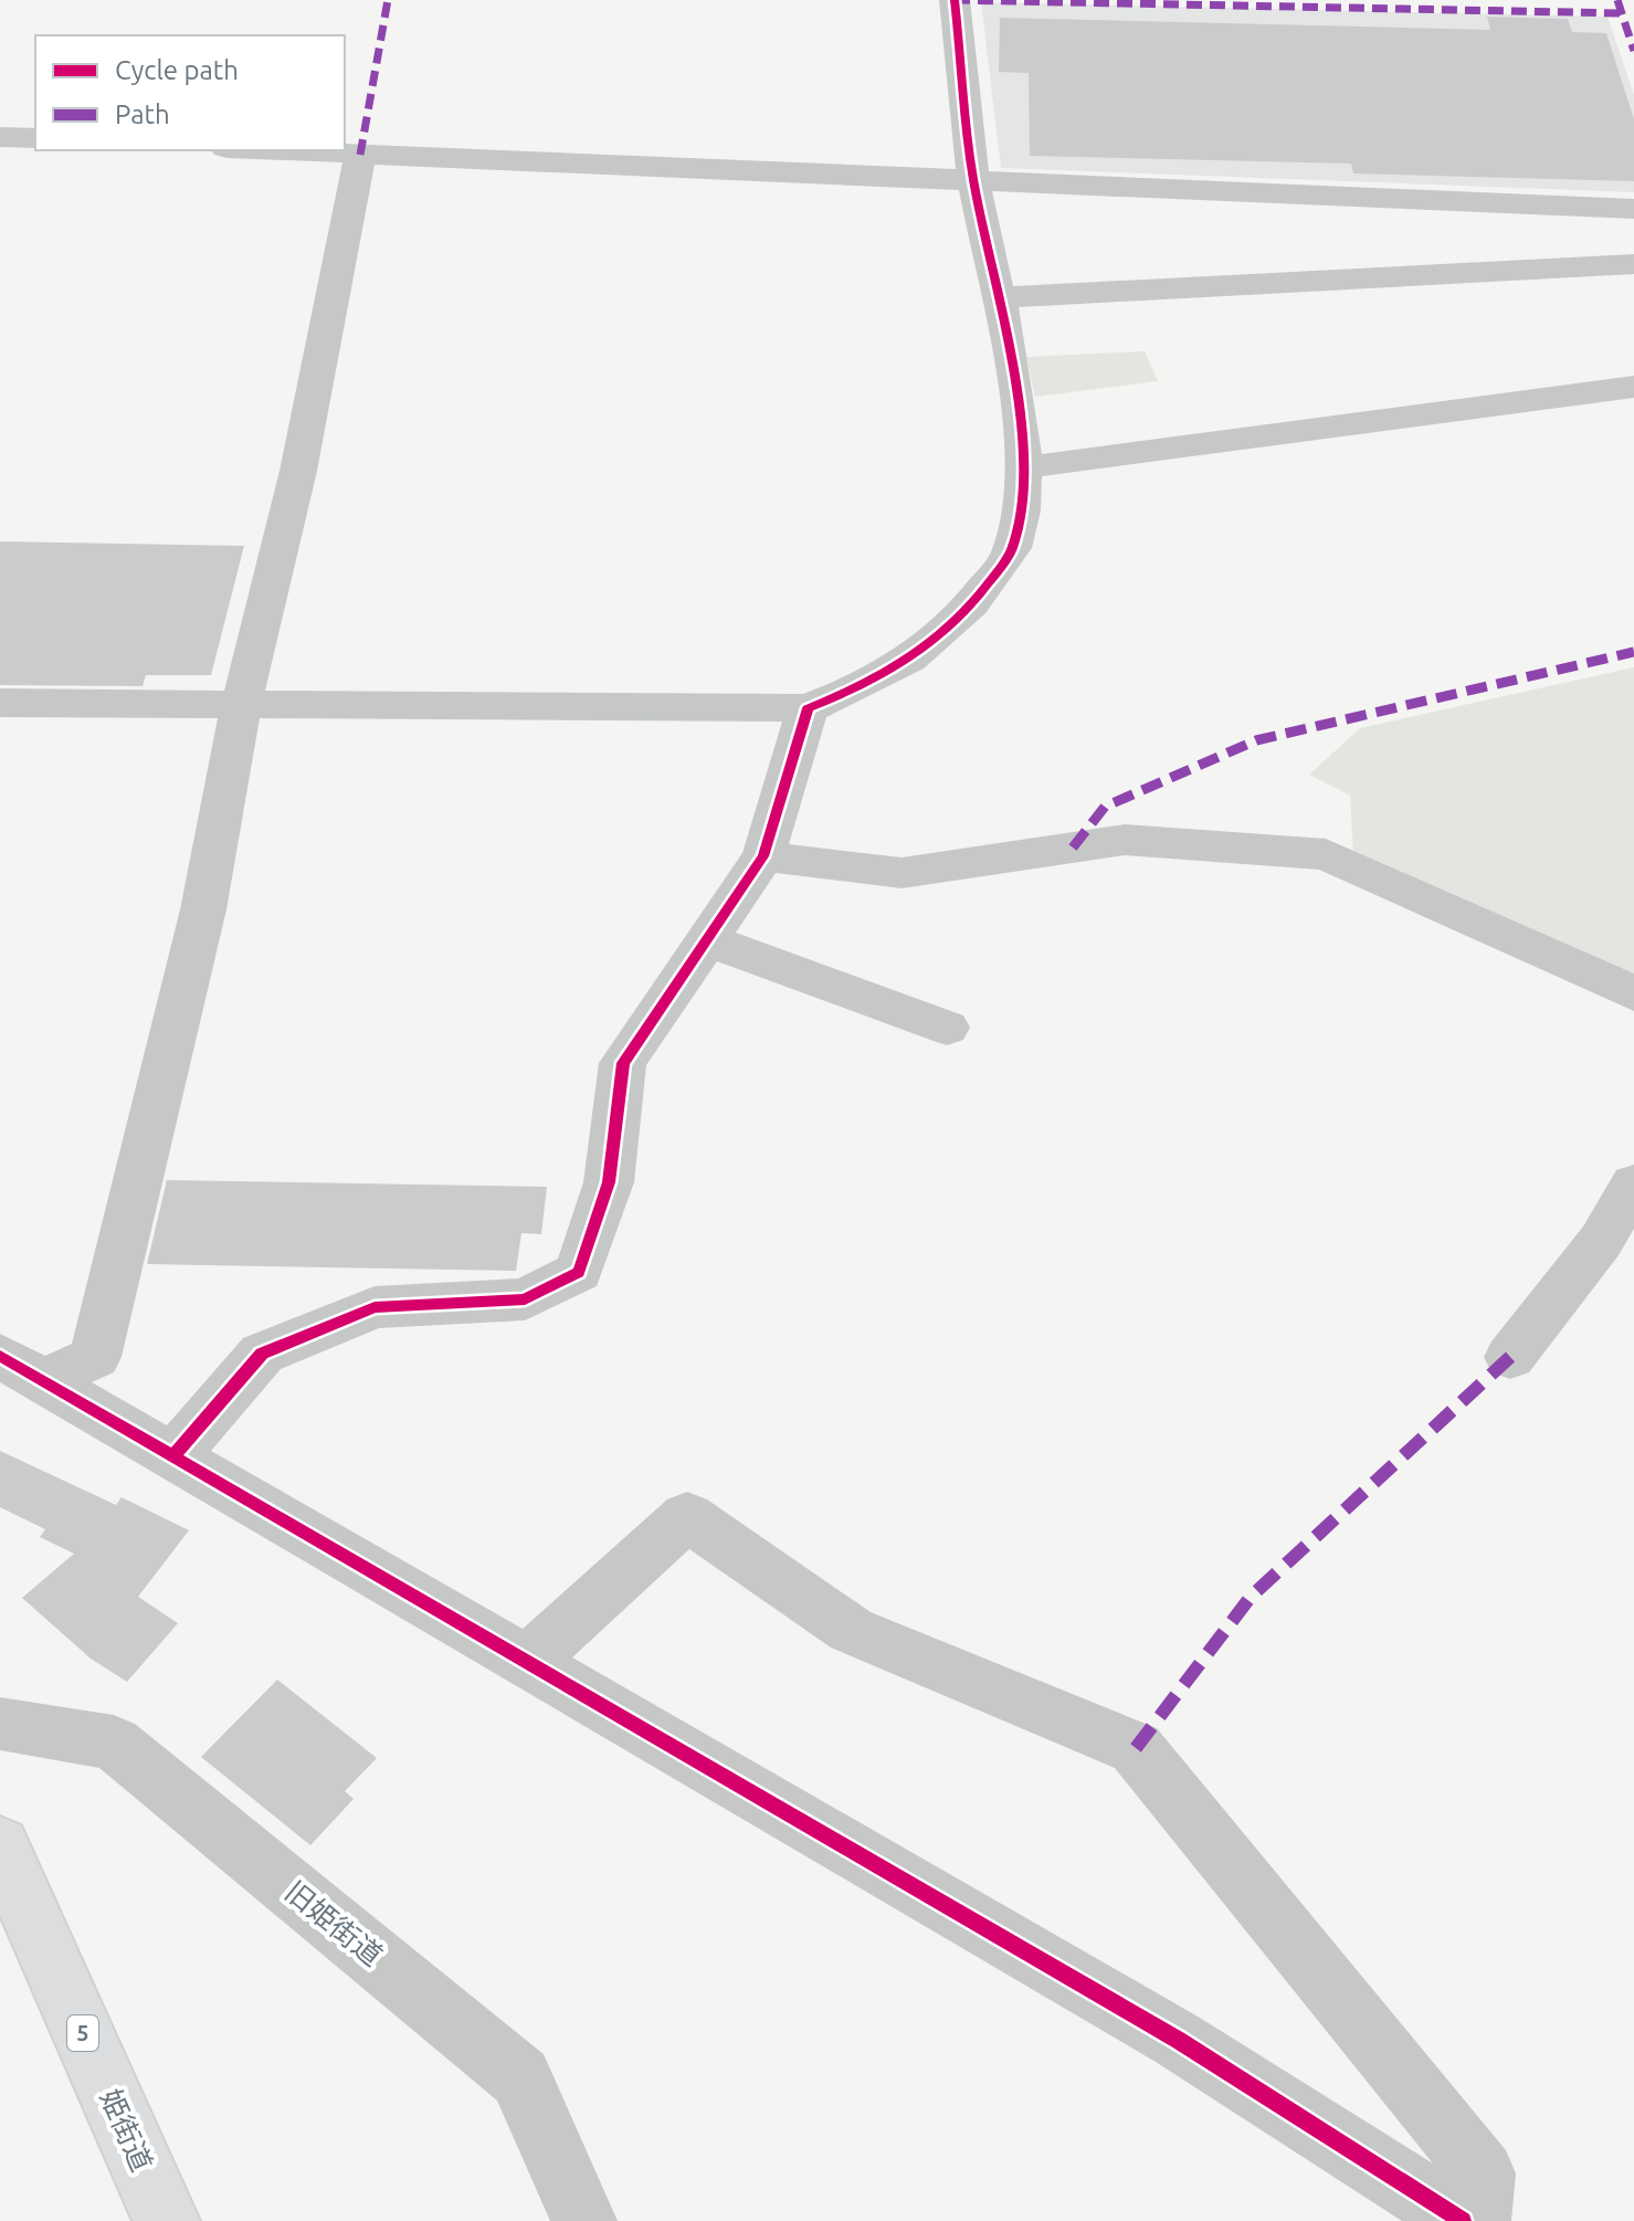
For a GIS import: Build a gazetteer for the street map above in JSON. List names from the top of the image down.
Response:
{
  "streets": {
    "main road": ["5", "姫街道"],
    "street": ["旧姫街道"]
  },
  "legend": ["Cycle path", "Path"]
}
